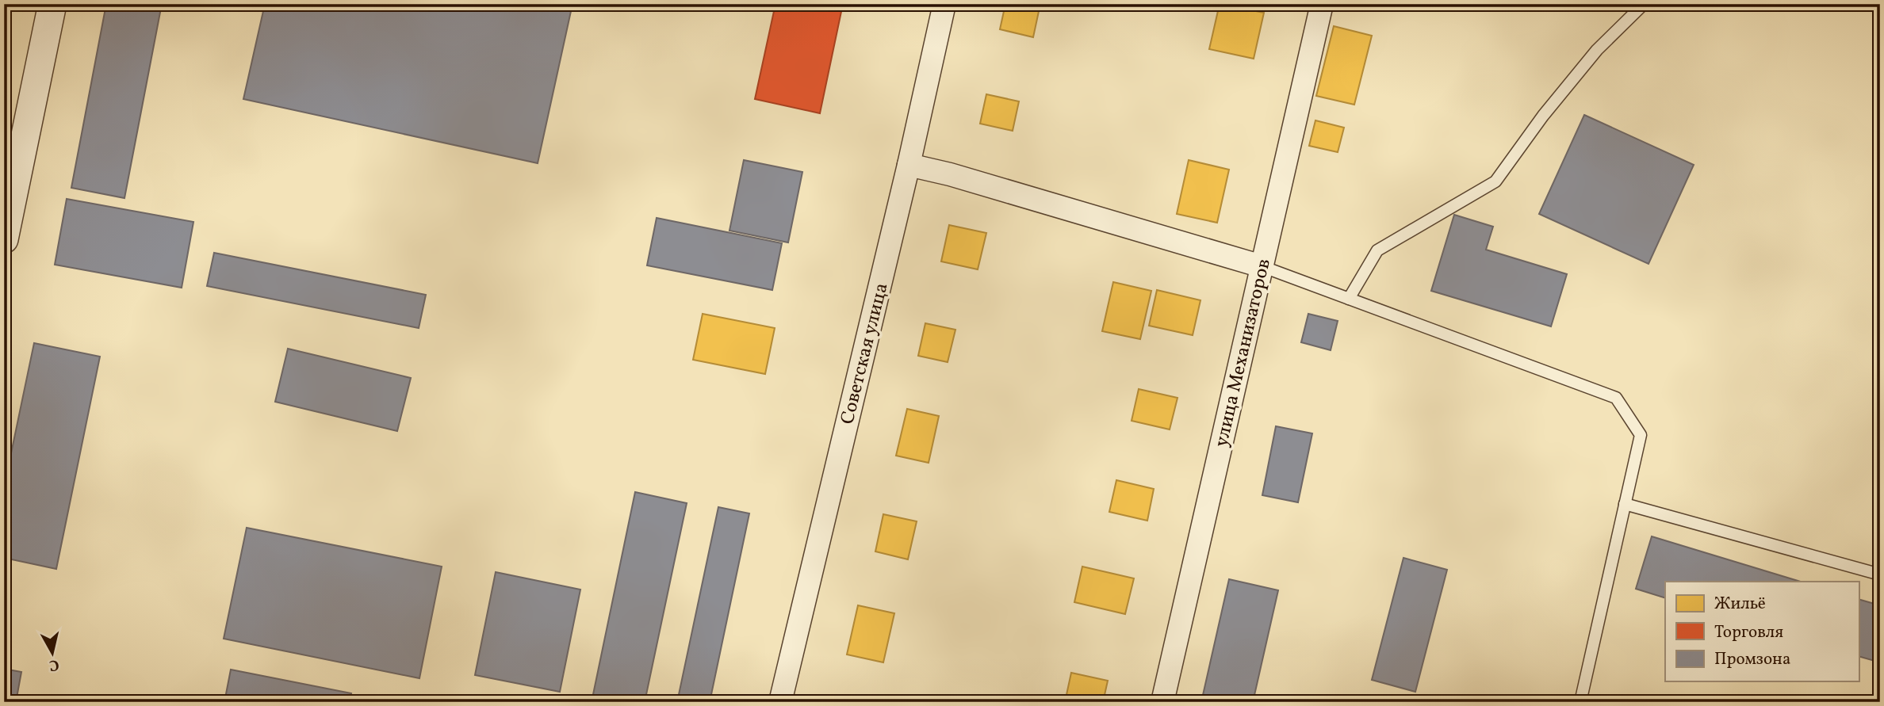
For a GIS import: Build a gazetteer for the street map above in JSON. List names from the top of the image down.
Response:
{
  "streets": {
    "street": ["улица Механизаторов", "Советская улица"]
  },
  "legend": ["Жильё", "Торговля", "Промзона"],
  "north": "bottom"
}
